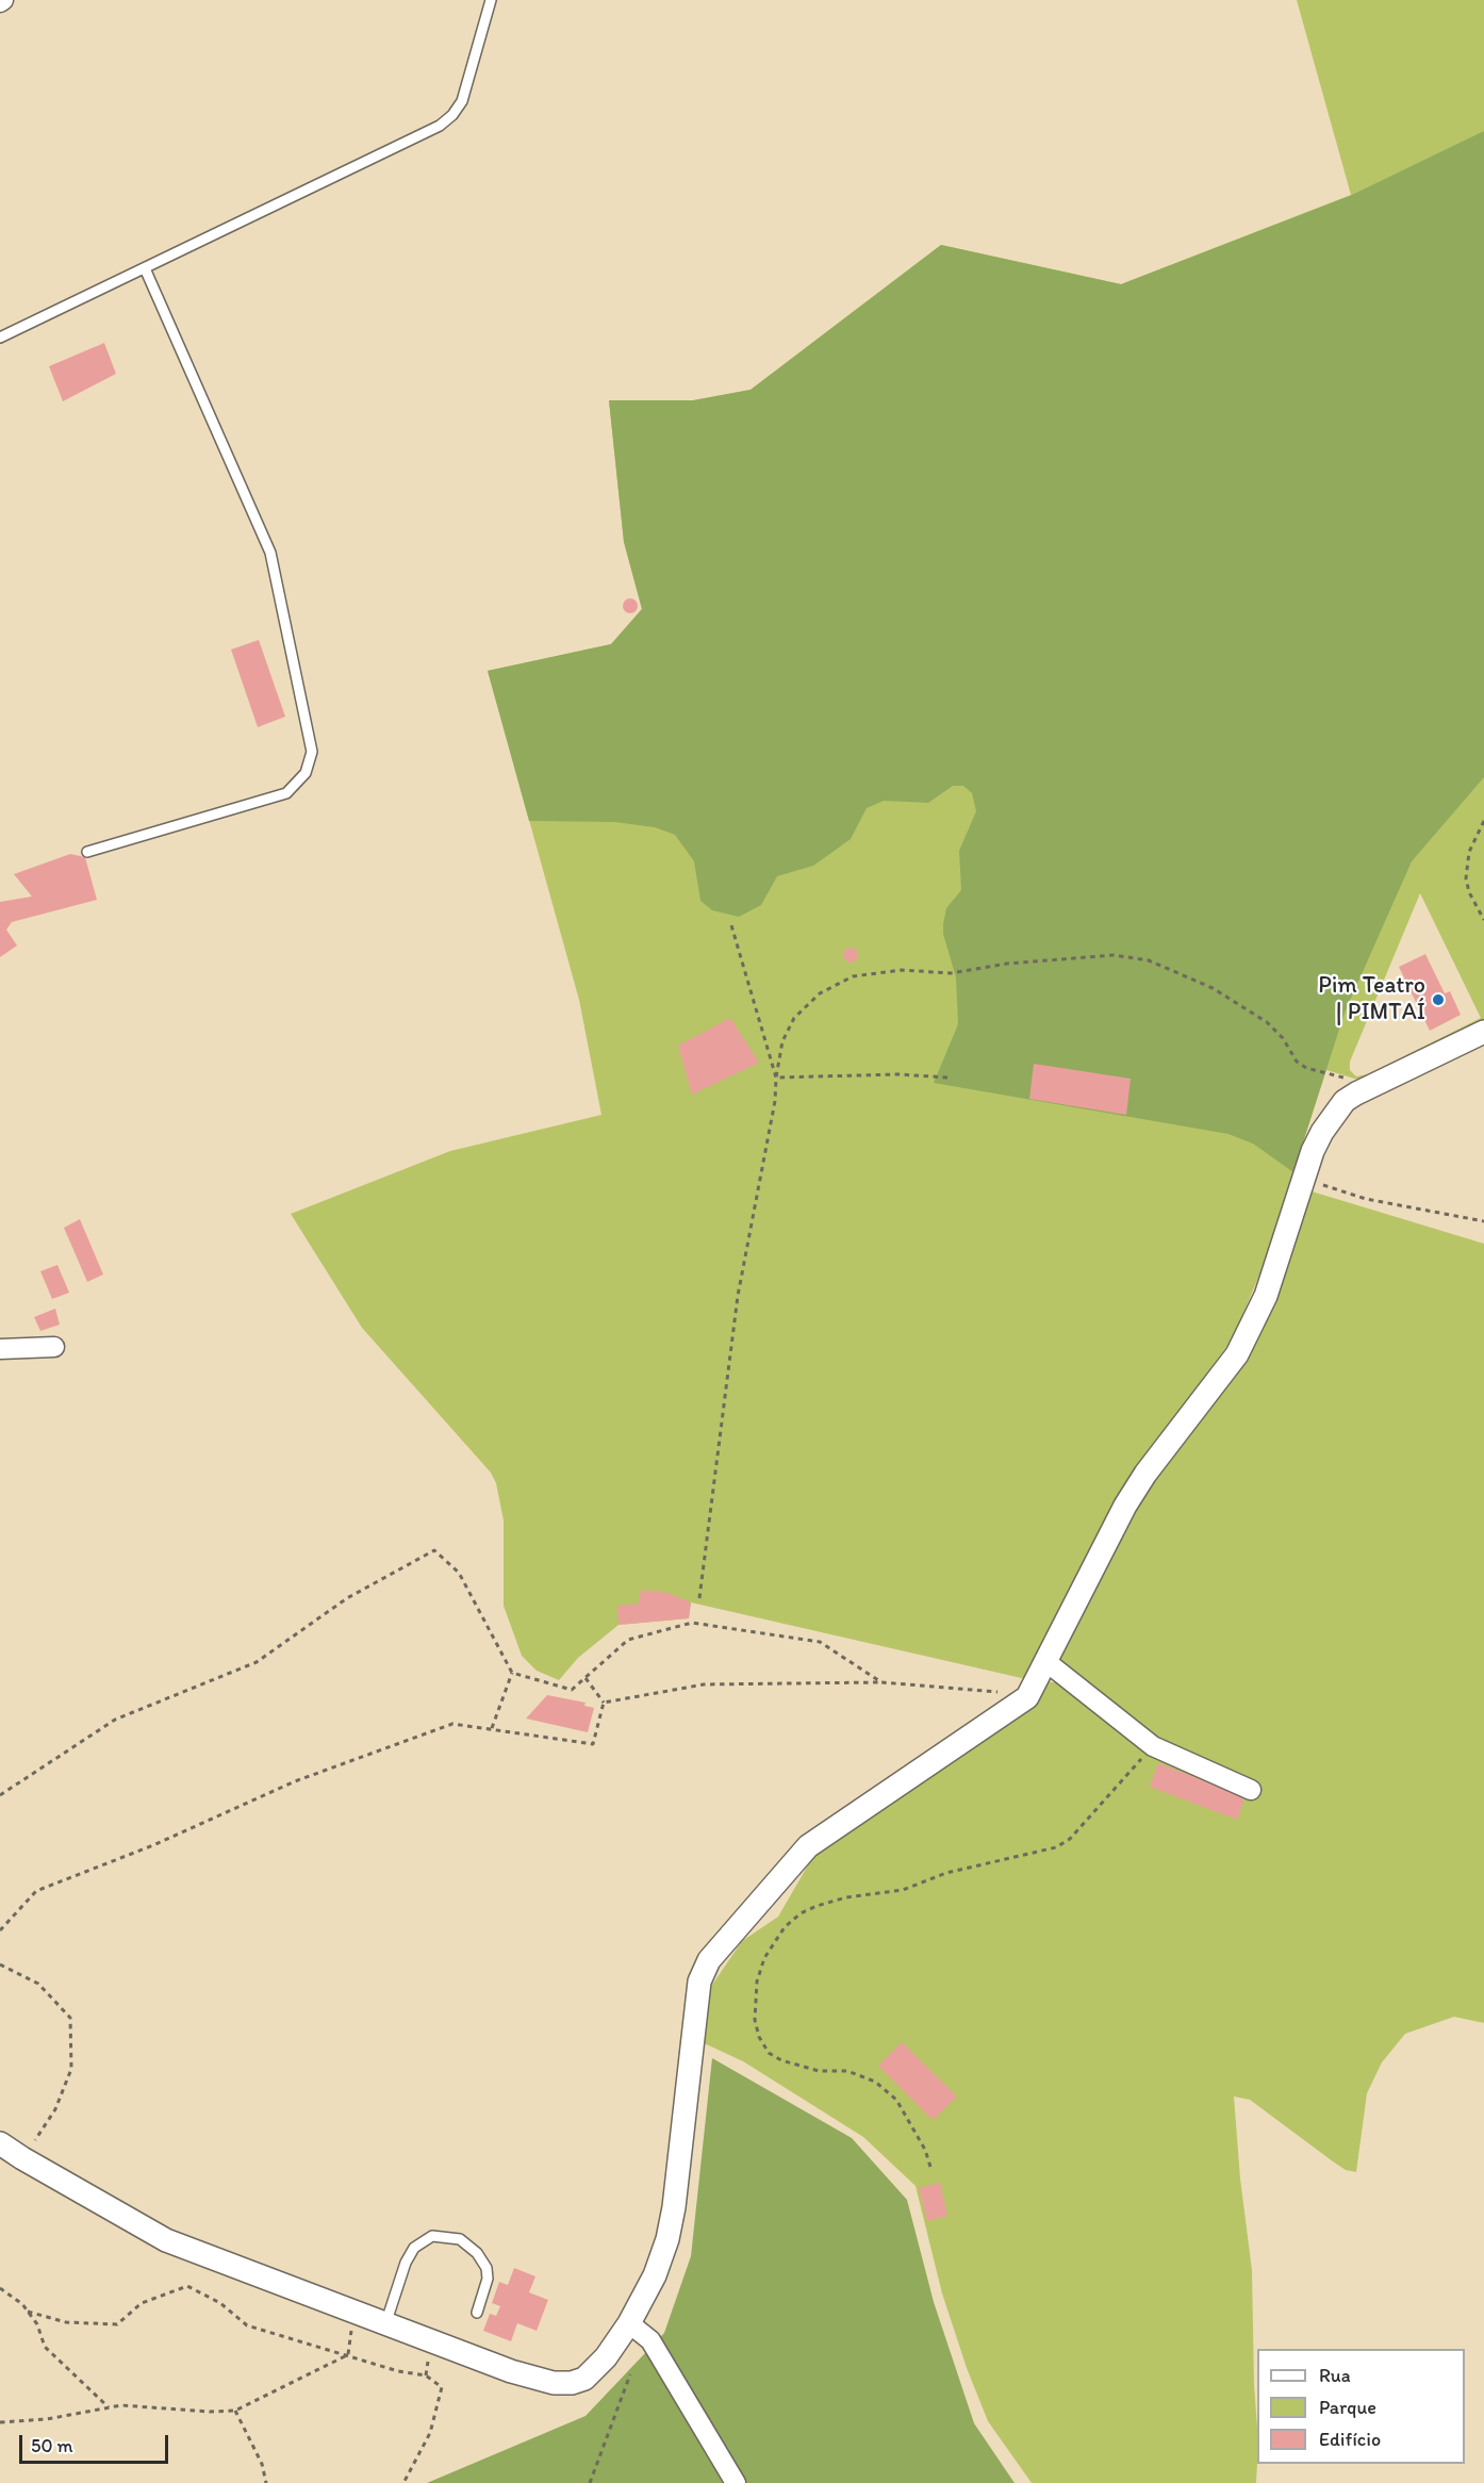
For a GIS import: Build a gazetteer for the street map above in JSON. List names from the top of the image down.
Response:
{
  "places": ["Pim Teatro | PIMTAÍ"],
  "legend": ["Rua", "Parque", "Edifício"],
  "scale_bar": "50 m"
}
